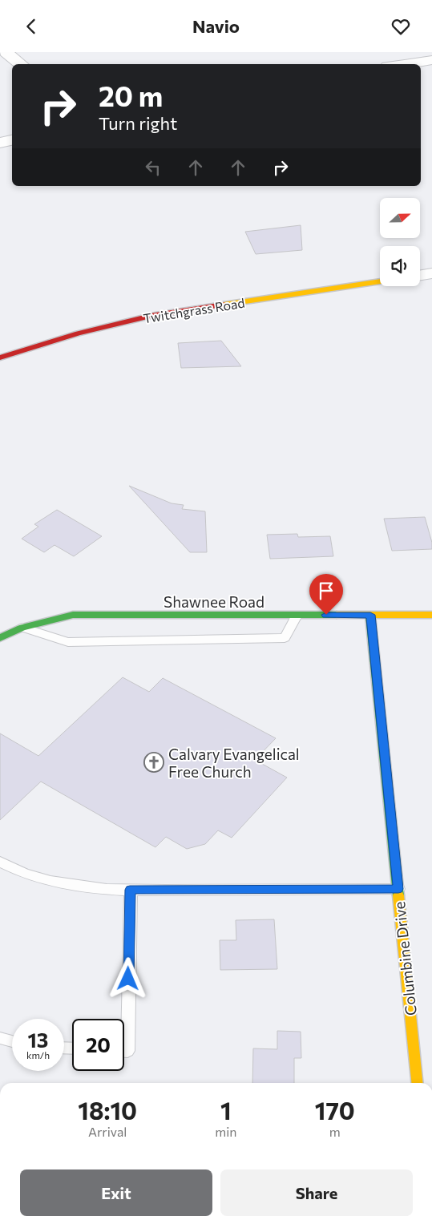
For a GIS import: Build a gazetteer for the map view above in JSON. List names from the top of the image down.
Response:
{
  "streets": {
    "street": ["Twitchgrass Road", "Shawnee Road", "Columbine Drive"]
  },
  "crossings": [
    ["Shawnee Road", "Columbine Drive"]
  ],
  "places": {
    "church": ["Calvary Evangelical Free Church"]
  },
  "north": "right",
  "page": {
    "header": "Navio",
    "turn": ["20 m", "Turn right"],
    "speed": "13 km/h",
    "limit": "20",
    "eta": [
      "18:10",
      "Arrival",
      "1",
      "min",
      "170",
      "m"
    ],
    "buttons": ["Exit", "Share"]
  }
}
